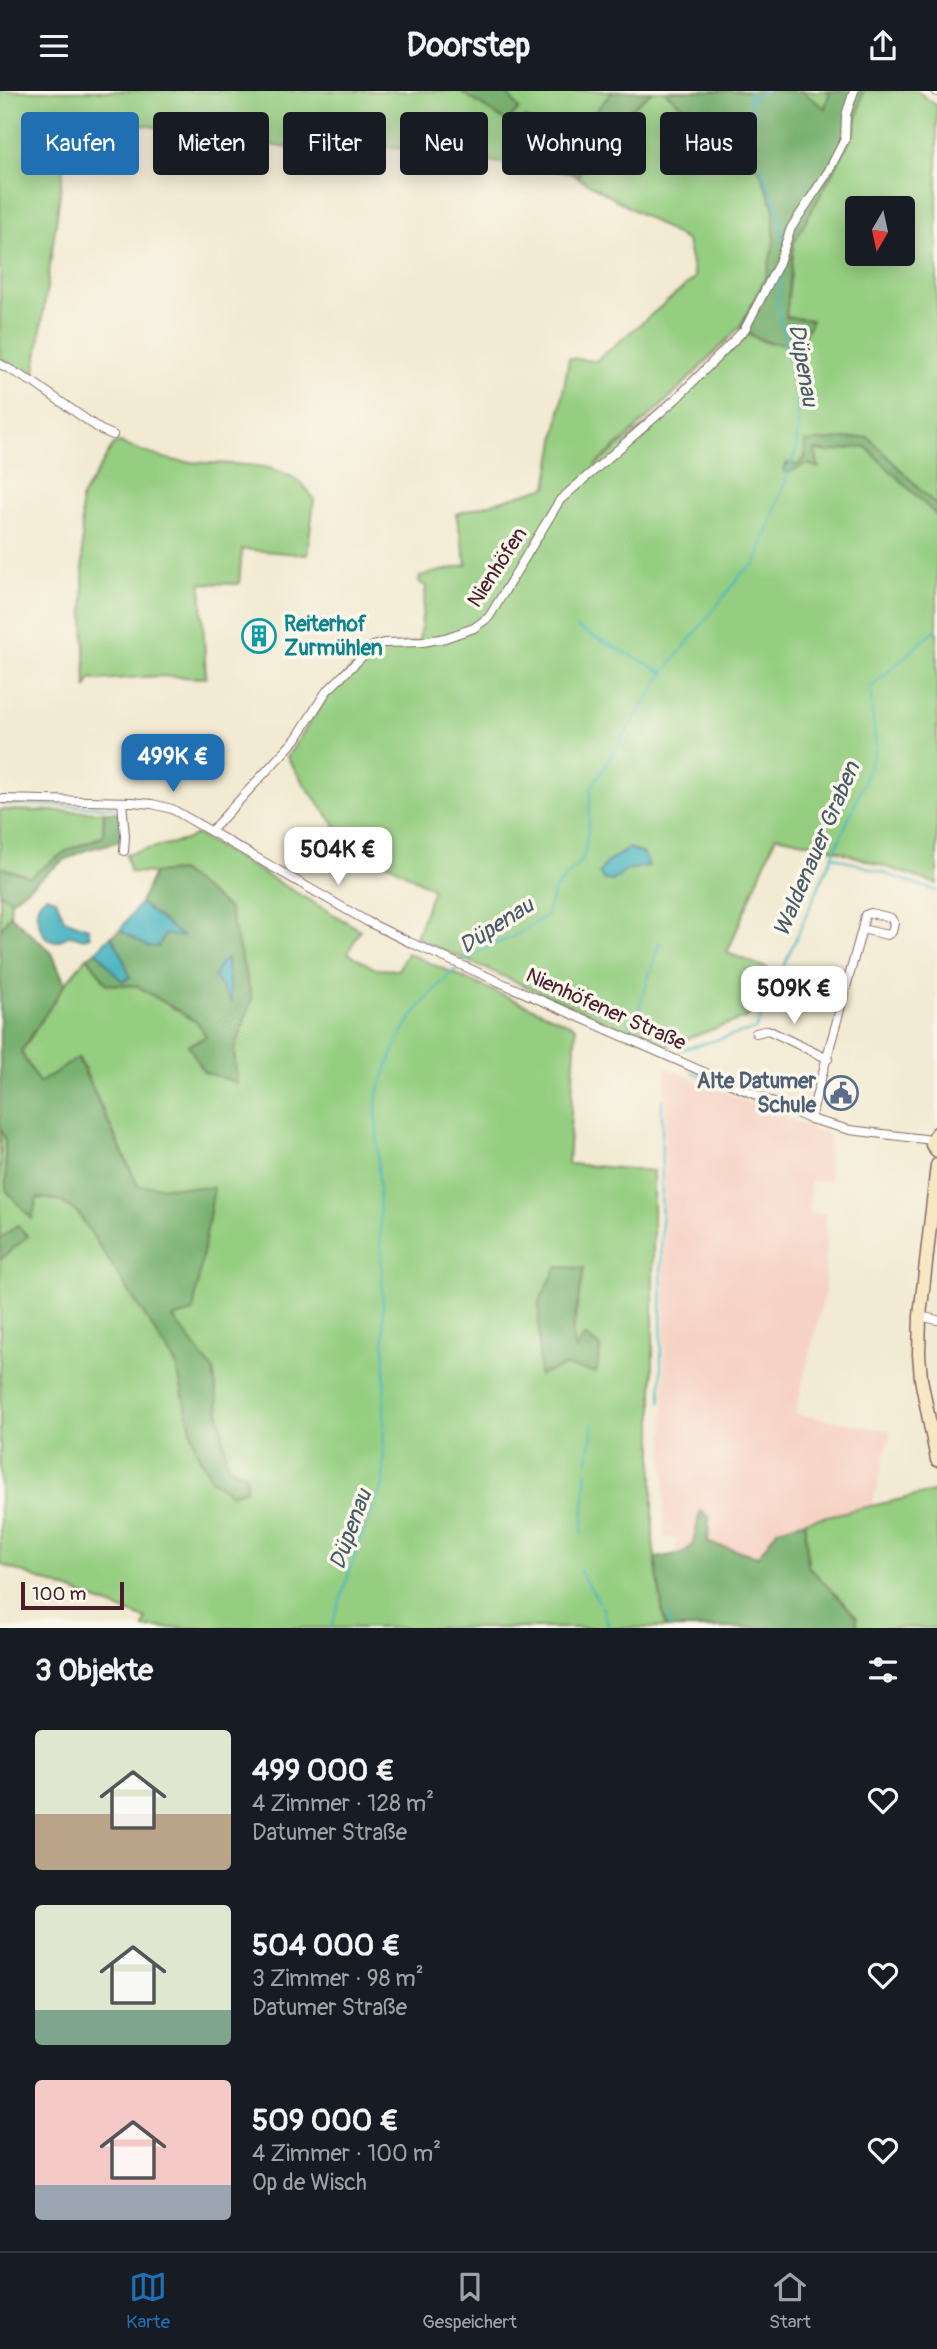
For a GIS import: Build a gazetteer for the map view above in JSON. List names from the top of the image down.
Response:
{
  "streets": {
    "street": ["Nienhöfen", "Nienhöfener Straße"]
  },
  "crossings": [
    ["Nienhöfen", "Nienhöfener Straße"]
  ],
  "water": ["Düpenau", "Waldenauer Graben"],
  "places": {
    "building": ["Reiterhof Zurmühlen"],
    "public building": ["Alte Datumer Schule"]
  },
  "scale_bar": "100 m",
  "north": "bottom",
  "page": {
    "header": "Doorstep",
    "chip": [
      "Kaufen",
      "Mieten",
      "Filter",
      "Neu",
      "Wohnung",
      "Haus"
    ],
    "price": ["499K €", "504K €", "509K €"],
    "scale": "100 m",
    "heading": "3 Objekte",
    "list": [
      {
        "name": "499 000 €",
        "note": "4 Zimmer · 128 m² · Datumer Straße"
      },
      {
        "name": "504 000 €",
        "note": "3 Zimmer · 98 m² · Datumer Straße"
      },
      {
        "name": "509 000 €",
        "note": "4 Zimmer · 100 m² · Op de Wisch"
      }
    ],
    "tabs": ["Karte", "Gespeichert", "Start"]
  }
}
